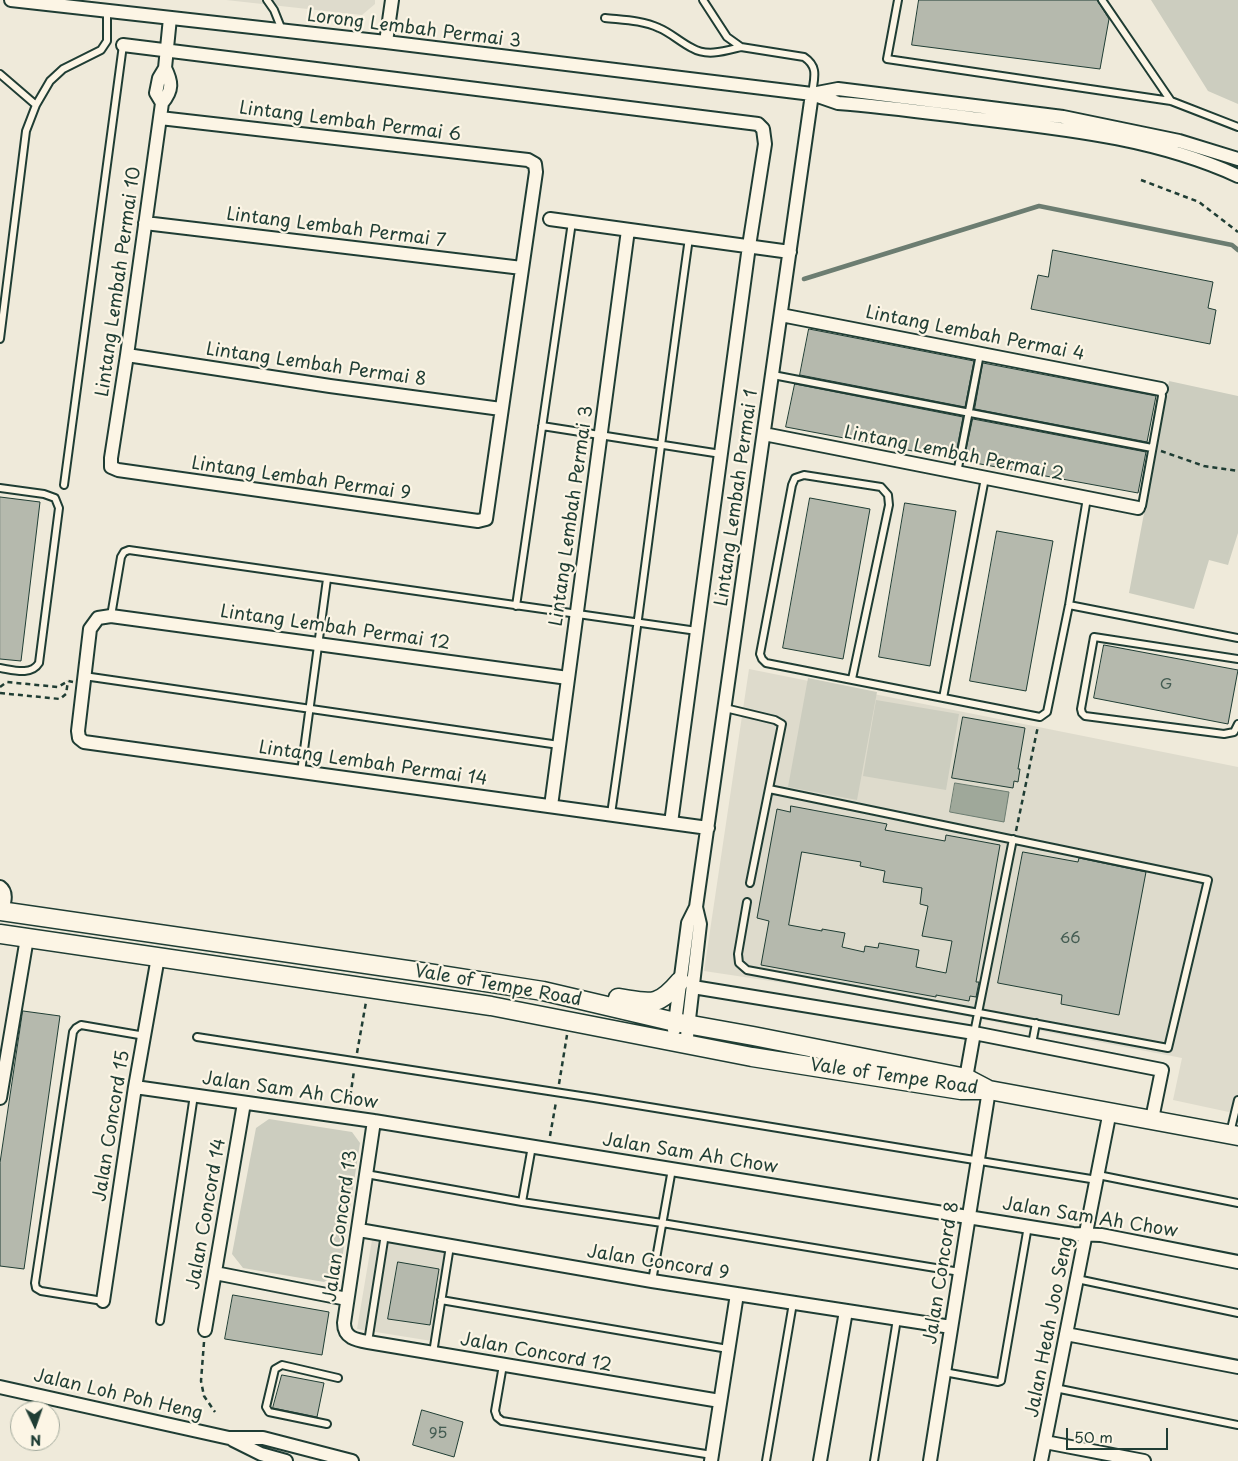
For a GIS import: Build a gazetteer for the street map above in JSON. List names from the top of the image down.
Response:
{
  "streets": {
    "main road": ["Vale of Tempe Road"],
    "street": [
      "Lorong Lembah Permai 3",
      "Lintang Lembah Permai 6",
      "Lintang Lembah Permai 7",
      "Lintang Lembah Permai 10",
      "Lintang Lembah Permai 4",
      "Lintang Lembah Permai 8",
      "Lintang Lembah Permai 2",
      "Lintang Lembah Permai 9",
      "Lintang Lembah Permai 1",
      "Lintang Lembah Permai 3",
      "Lintang Lembah Permai 12",
      "Lintang Lembah Permai 14",
      "Jalan Sam Ah Chow",
      "Jalan Concord 15",
      "Jalan Concord 14",
      "Jalan Concord 13",
      "Jalan Concord 9",
      "Jalan Concord 8",
      "Jalan Heah Joo Seng",
      "Jalan Concord 12",
      "Jalan Loh Poh Heng"
    ]
  },
  "crossings": [
    ["Lorong Lembah Permai 3", "Lintang Lembah Permai 10"],
    ["Lorong Lembah Permai 3", "Lintang Lembah Permai 1"],
    ["Lintang Lembah Permai 6", "Lintang Lembah Permai 7"],
    ["Lintang Lembah Permai 6", "Lintang Lembah Permai 10"],
    ["Lintang Lembah Permai 7", "Lintang Lembah Permai 10"],
    ["Lintang Lembah Permai 10", "Lintang Lembah Permai 8"],
    ["Lintang Lembah Permai 10", "Lintang Lembah Permai 9"],
    ["Lintang Lembah Permai 10", "Lintang Lembah Permai 1"],
    ["Lintang Lembah Permai 4", "Lintang Lembah Permai 1"],
    ["Lintang Lembah Permai 8", "Lintang Lembah Permai 9"],
    ["Lintang Lembah Permai 2", "Lintang Lembah Permai 1"],
    ["Lintang Lembah Permai 1", "Lintang Lembah Permai 14"],
    ["Lintang Lembah Permai 1", "Vale of Tempe Road"],
    ["Lintang Lembah Permai 3", "Lintang Lembah Permai 12"],
    ["Lintang Lembah Permai 3", "Lintang Lembah Permai 14"],
    ["Vale of Tempe Road", "Jalan Concord 15"],
    ["Vale of Tempe Road", "Jalan Concord 8"],
    ["Vale of Tempe Road", "Jalan Heah Joo Seng"],
    ["Jalan Sam Ah Chow", "Jalan Concord 15"],
    ["Jalan Sam Ah Chow", "Jalan Concord 14"],
    ["Jalan Sam Ah Chow", "Jalan Concord 13"],
    ["Jalan Sam Ah Chow", "Jalan Concord 8"],
    ["Jalan Sam Ah Chow", "Jalan Heah Joo Seng"],
    ["Jalan Concord 13", "Jalan Concord 9"],
    ["Jalan Concord 13", "Jalan Concord 12"],
    ["Jalan Concord 9", "Jalan Concord 8"]
  ],
  "house_numbers": ["G", "66", "95"],
  "scale_bar": "50 m",
  "north": "bottom"
}
